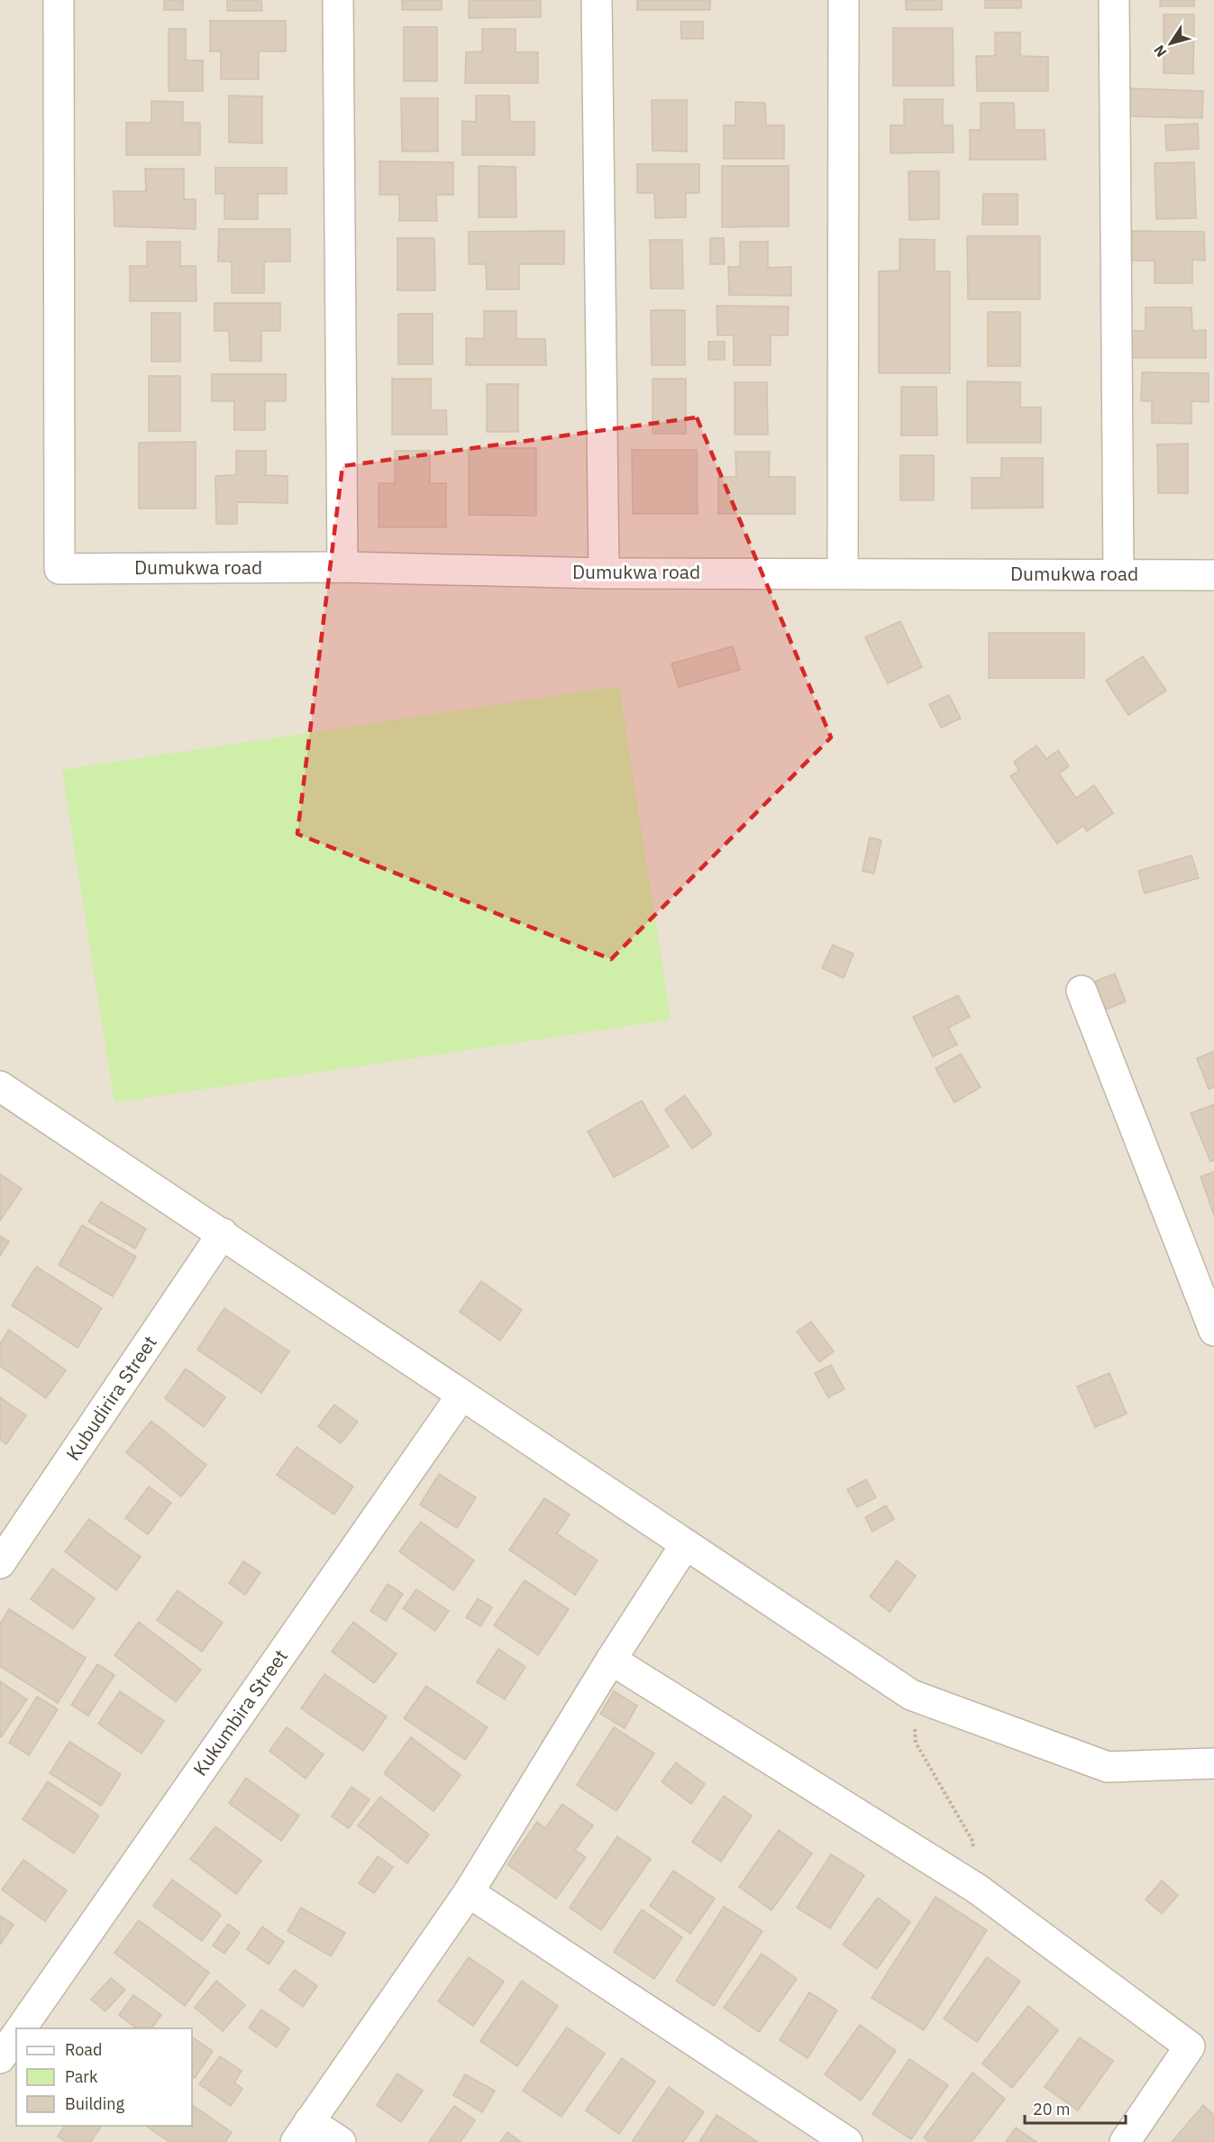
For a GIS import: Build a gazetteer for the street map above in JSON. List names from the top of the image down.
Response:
{
  "streets": {
    "street": ["Dumukwa road", "Kubudirira Street", "Kukumbira Street"]
  },
  "legend": ["Road", "Park", "Building"],
  "scale_bar": "20 m",
  "north": "bottom left"
}
